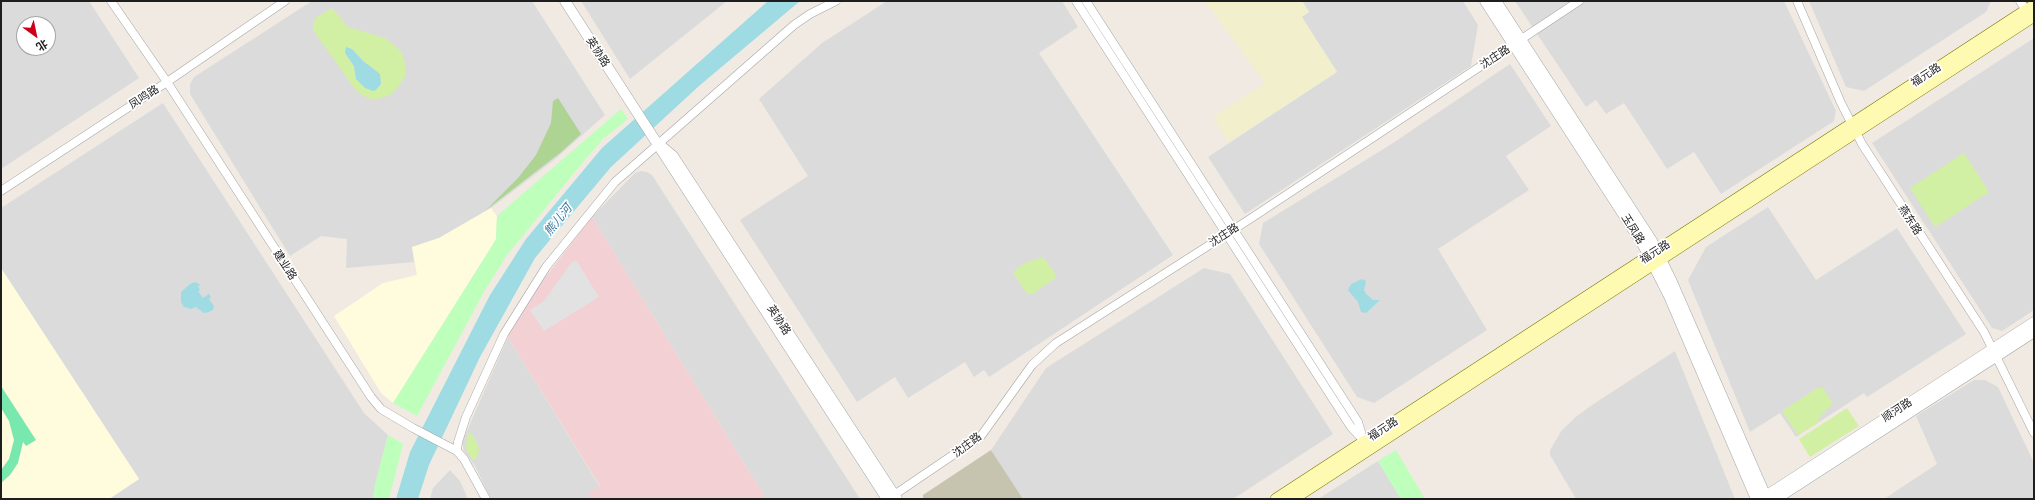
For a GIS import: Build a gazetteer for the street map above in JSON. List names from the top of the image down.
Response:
{
  "streets": {
    "main road": ["福元路"],
    "street": [
      "英协路",
      "沈庄路",
      "凤鸣路",
      "燕东路",
      "玉凤路",
      "建业路",
      "顺河路"
    ]
  },
  "crossings": [
    ["英协路", "沈庄路"],
    ["沈庄路", "玉凤路"],
    ["福元路", "燕东路"],
    ["福元路", "玉凤路"],
    ["凤鸣路", "建业路"],
    ["燕东路", "顺河路"],
    ["玉凤路", "顺河路"]
  ],
  "water": ["熊儿河"],
  "north": "bottom right"
}
